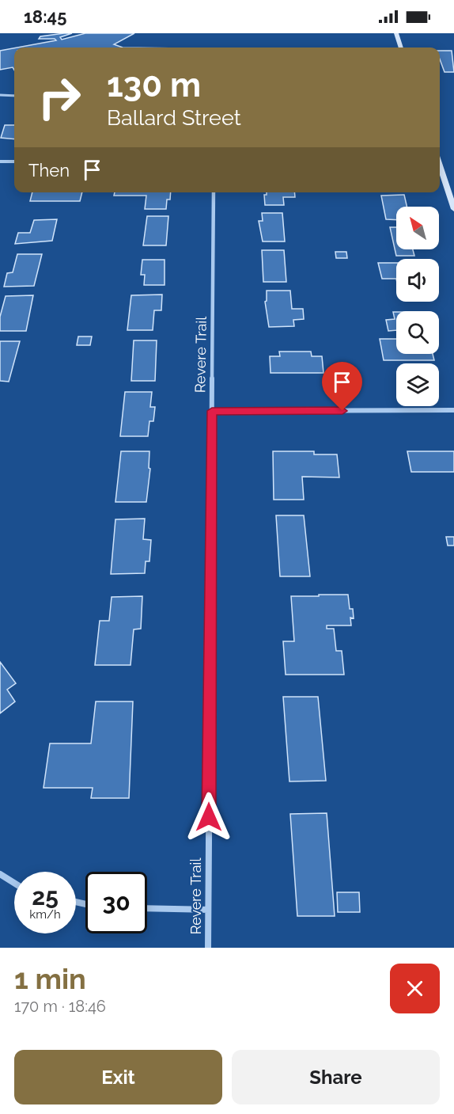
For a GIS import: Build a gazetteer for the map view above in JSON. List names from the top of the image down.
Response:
{
  "streets": {
    "street": ["Revere Trail"]
  },
  "north": "top left",
  "page": {
    "status": "18:45",
    "turn": ["130 m", "Ballard Street"],
    "then": "Then",
    "speed": "25 km/h",
    "limit": "30",
    "heading": ["1 min", "170 m · 18:46"],
    "buttons": ["Exit", "Share"]
  }
}
